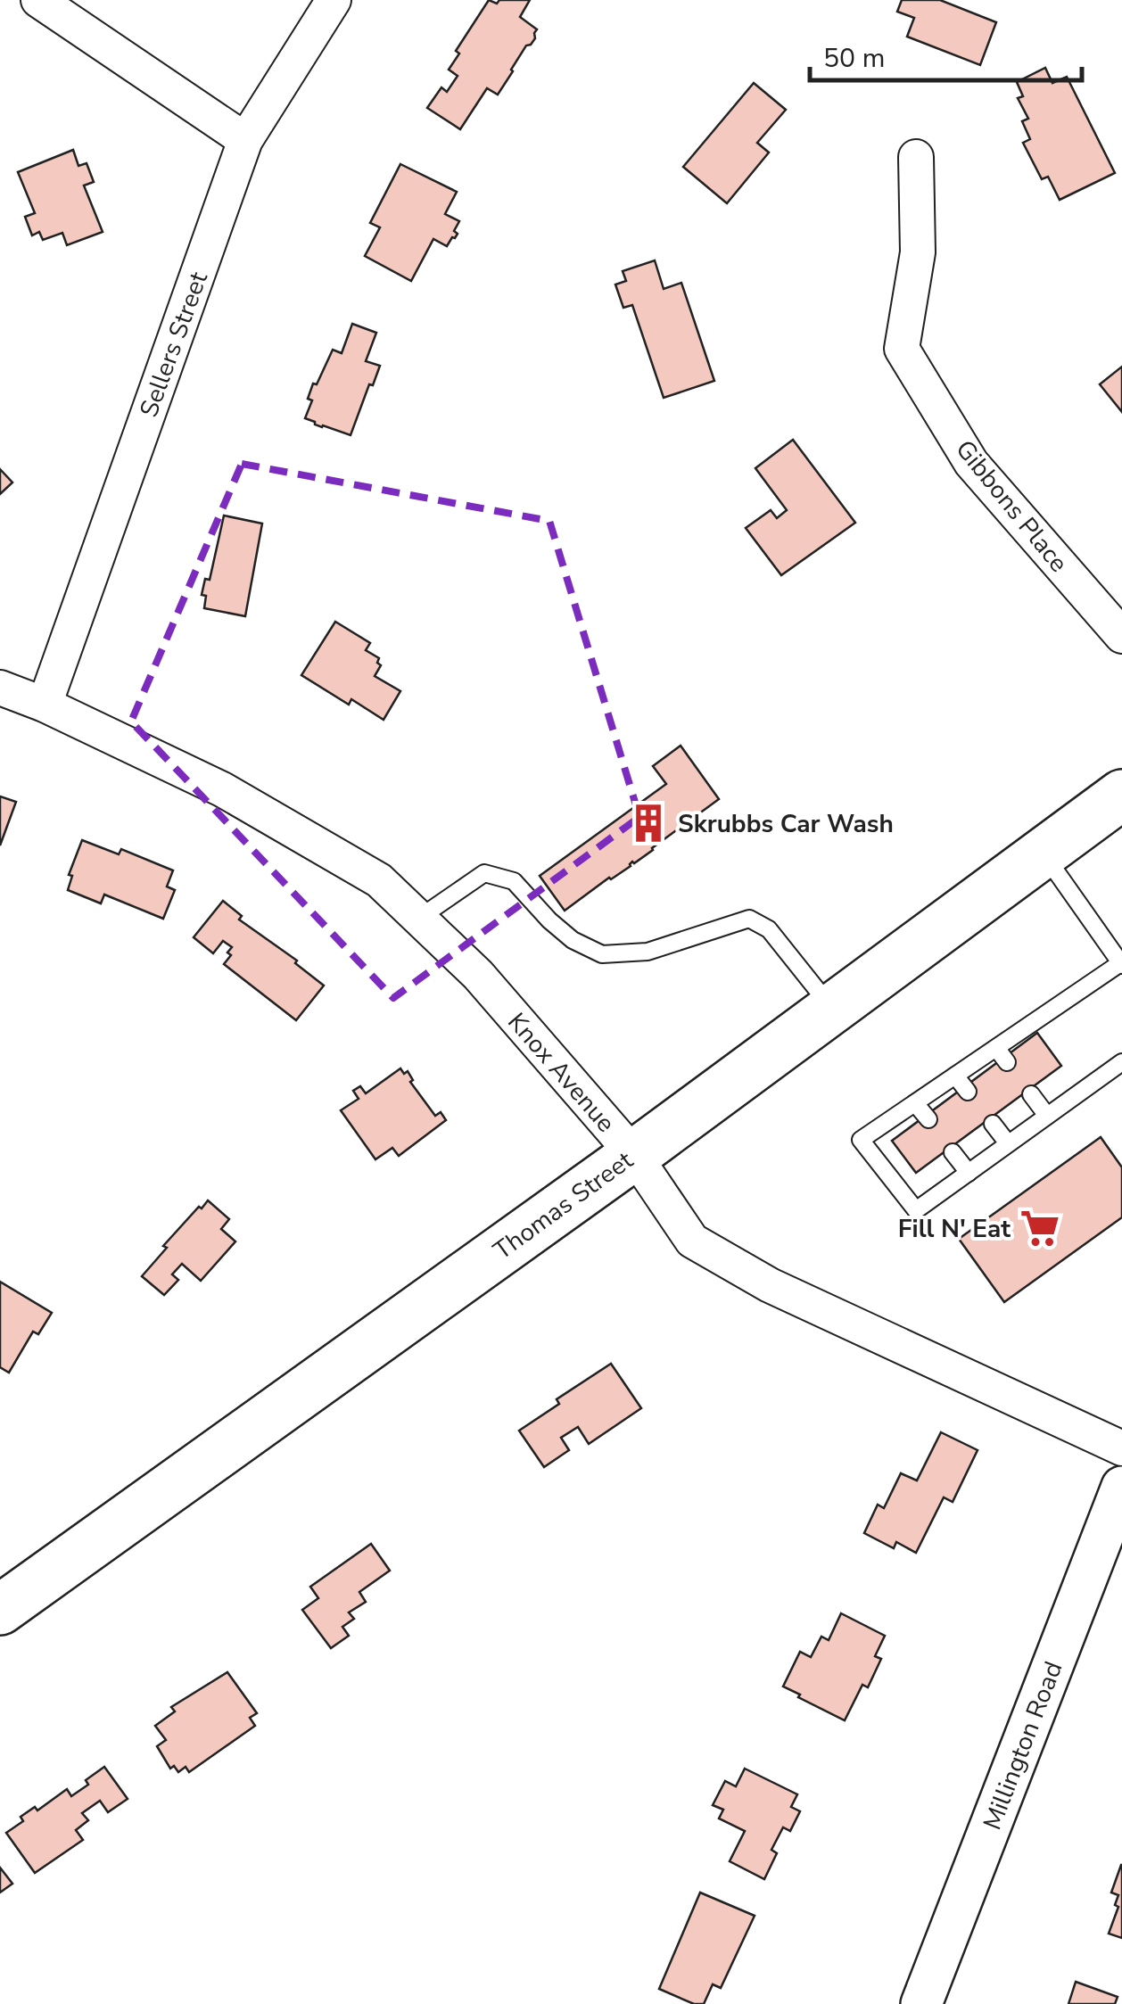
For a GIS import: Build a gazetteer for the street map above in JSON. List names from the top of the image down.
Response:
{
  "streets": {
    "highway": ["Thomas Street"],
    "street": [
      "Sellers Street",
      "Gibbons Place",
      "Knox Avenue",
      "Millington Road"
    ]
  },
  "crossings": [
    ["Sellers Street", "Knox Avenue"],
    ["Knox Avenue", "Thomas Street"]
  ],
  "places": {
    "building": ["Skrubbs Car Wash"],
    "supermarket": ["Fill N' Eat"]
  },
  "scale_bar": "50 m"
}
